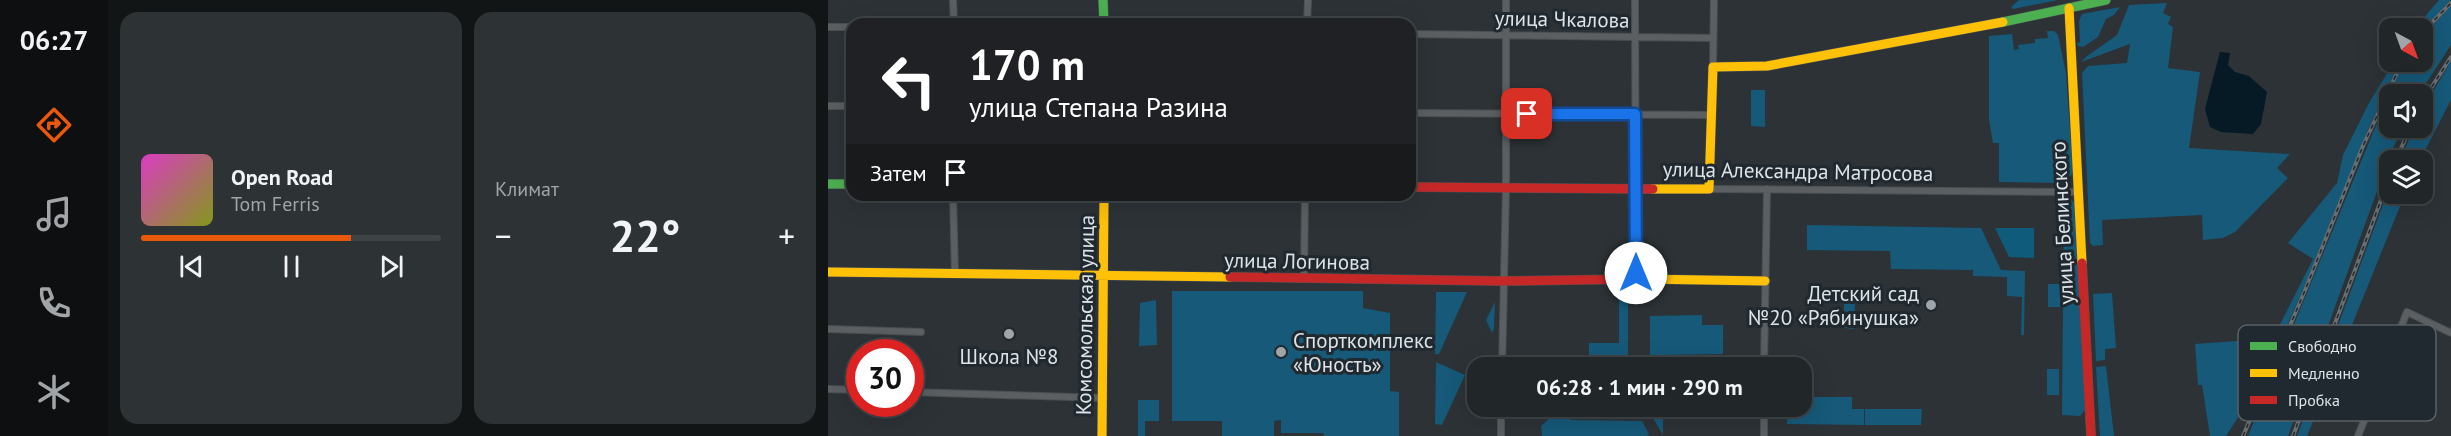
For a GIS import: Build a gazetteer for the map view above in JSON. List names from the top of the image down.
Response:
{
  "streets": {
    "street": [
      "улица Чкалова",
      "улица Александра Матросова",
      "улица Белинского",
      "улица Логинова",
      "Комсомольская улица"
    ]
  },
  "crossings": [
    ["улица Александра Матросова", "улица Белинского"],
    ["улица Логинова", "Комсомольская улица"]
  ],
  "places": ["Детский сад №20 «Рябинушка»", "Школа №8", "Спорткомплекс «Юность»"],
  "legend": ["Свободно", "Медленно", "Пробка"],
  "north": "bottom right",
  "page": {
    "tabs": "06:27",
    "tile": "Климат",
    "turn": ["170 m", "улица Степана Разина"],
    "then": "Затем",
    "song": ["Open Road", "Tom Ferris"],
    "heat": ["−", "22°", "+"],
    "limit": "30",
    "trip": "06:28 · 1 мин · 290 m"
  }
}
